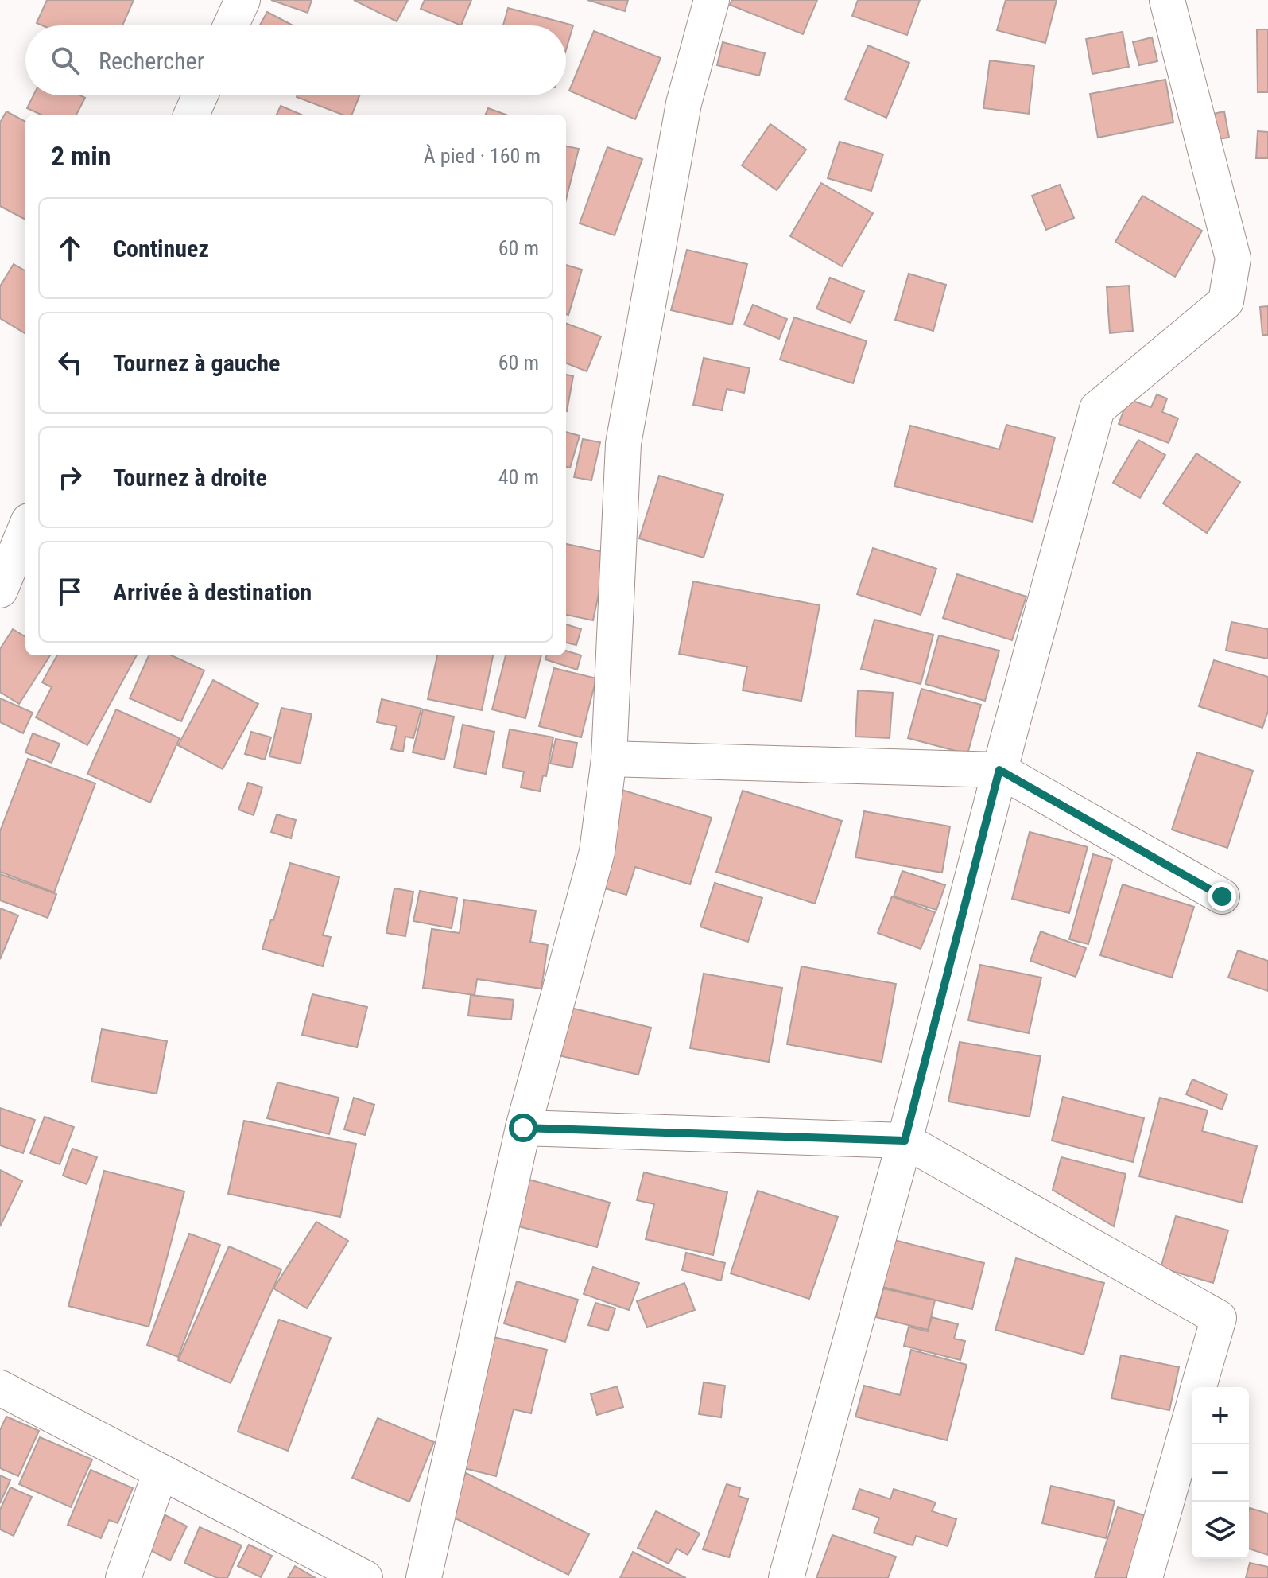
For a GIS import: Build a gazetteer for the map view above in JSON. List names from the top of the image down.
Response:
{
  "page": {
    "search": "Rechercher",
    "heading": ["2 min", "À pied · 160 m"],
    "list": [
      ["Continuez", "60 m"],
      ["Tournez à gauche", "60 m"],
      ["Tournez à droite", "40 m"],
      "Arrivée à destination"
    ],
    "map_buttons": ["+", "−"]
  }
}
